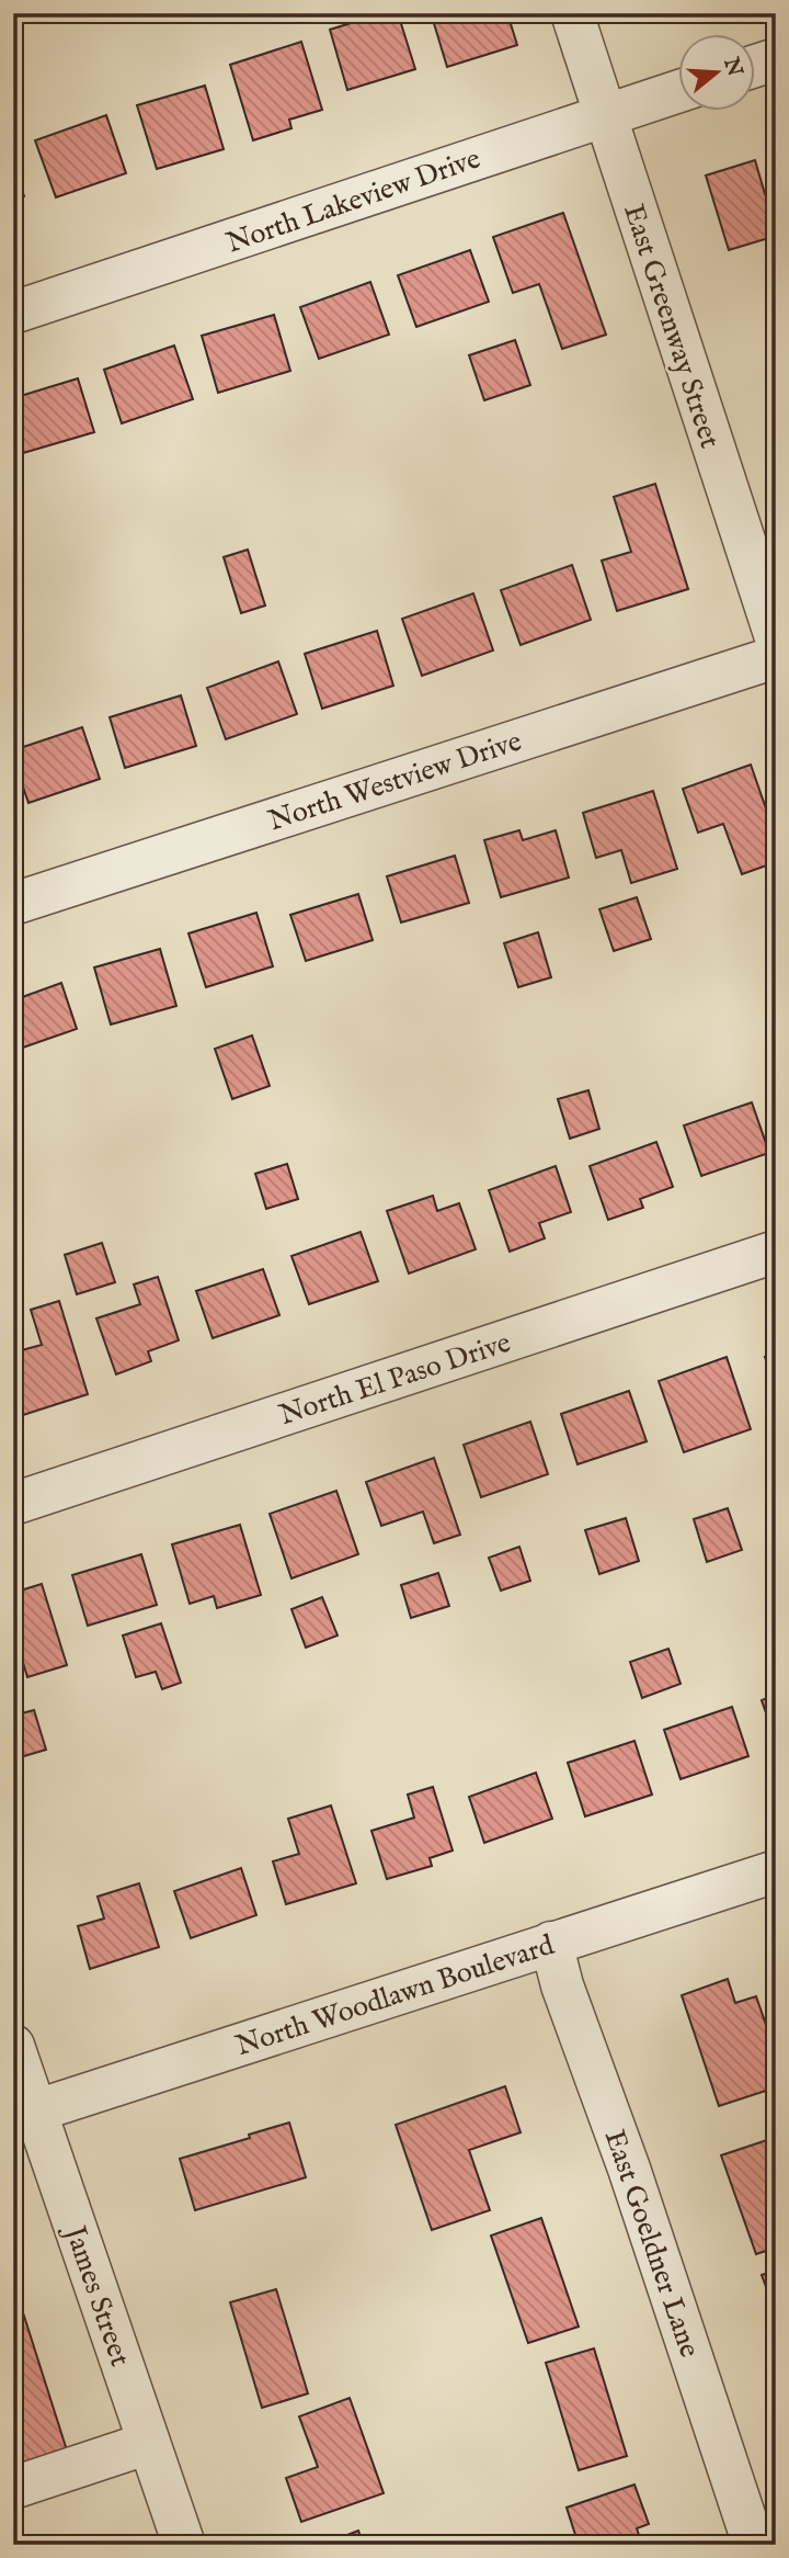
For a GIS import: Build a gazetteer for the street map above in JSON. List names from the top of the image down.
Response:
{
  "streets": {
    "street": [
      "North Lakeview Drive",
      "East Greenway Street",
      "North Westview Drive",
      "North El Paso Drive",
      "North Woodlawn Boulevard",
      "East Goeldner Lane",
      "James Street"
    ]
  },
  "crossings": [
    ["North Lakeview Drive", "East Greenway Street"],
    ["North Woodlawn Boulevard", "East Goeldner Lane"],
    ["North Woodlawn Boulevard", "James Street"]
  ],
  "north": "right"
}
